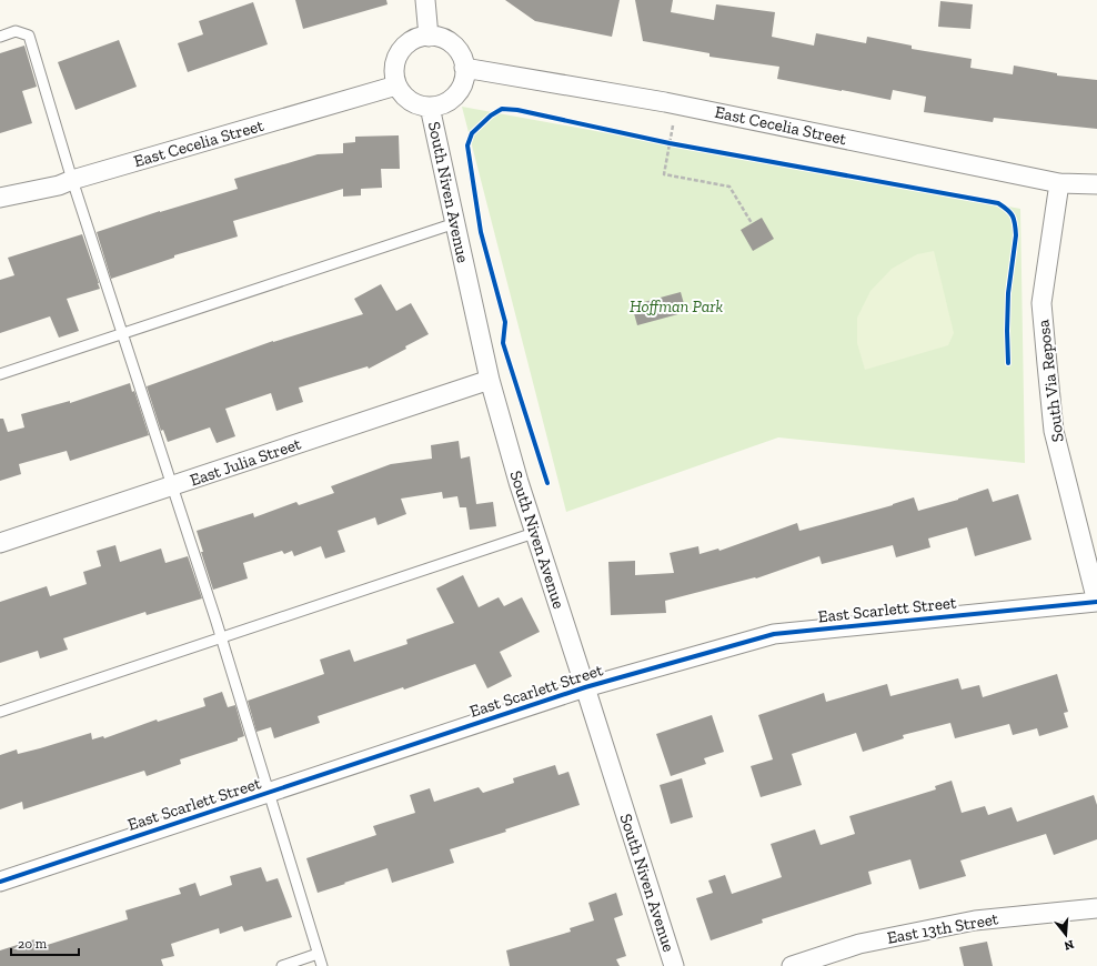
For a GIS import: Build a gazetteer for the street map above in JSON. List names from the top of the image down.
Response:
{
  "streets": {
    "street": [
      "East Cecelia Street",
      "South Niven Avenue",
      "South Via Reposa",
      "East Julia Street",
      "East Scarlett Street",
      "East 13th Street"
    ]
  },
  "crossings": [
    ["East Cecelia Street", "South Niven Avenue"],
    ["East Cecelia Street", "South Via Reposa"],
    ["South Niven Avenue", "East Julia Street"],
    ["South Niven Avenue", "East Scarlett Street"],
    ["South Via Reposa", "East Scarlett Street"]
  ],
  "parks": ["Hoffman Park"],
  "scale_bar": "20 m",
  "north": "bottom"
}
